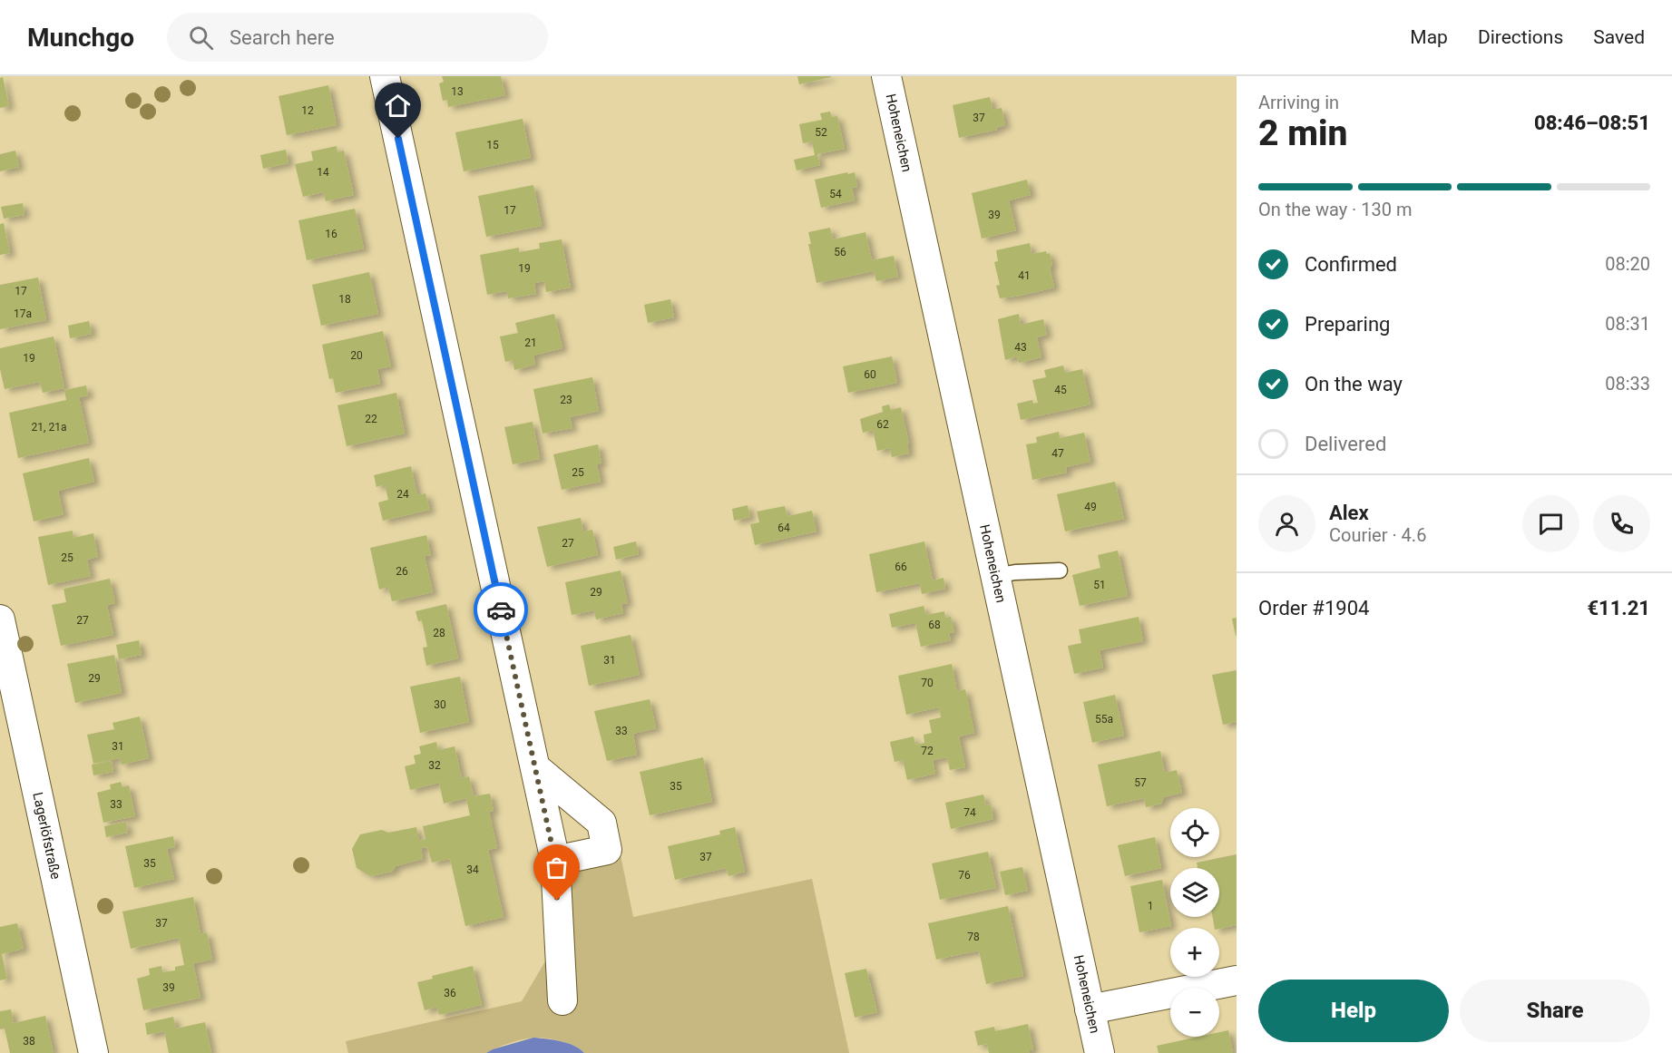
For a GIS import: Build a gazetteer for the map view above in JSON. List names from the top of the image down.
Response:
{
  "streets": {
    "street": ["Hoheneichen", "Lagerlöfstraße"]
  },
  "house_numbers": [
    "13",
    "12",
    "37",
    "52",
    "15",
    "14",
    "54",
    "17",
    "39",
    "16",
    "56",
    "19",
    "41",
    "17",
    "18",
    "17a",
    "21",
    "43",
    "20",
    "19",
    "60",
    "45",
    "23",
    "22",
    "62",
    "21, 21a",
    "47",
    "25",
    "24",
    "49",
    "64",
    "27",
    "25",
    "66",
    "26",
    "51",
    "29",
    "27",
    "68",
    "28",
    "31",
    "29",
    "70",
    "30",
    "55a",
    "33",
    "31",
    "72",
    "32",
    "57",
    "35",
    "33",
    "74",
    "37",
    "35",
    "34",
    "76",
    "1",
    "37",
    "78",
    "39",
    "36",
    "38"
  ],
  "page": {
    "header": "Munchgo",
    "search": "Search here",
    "nav": ["Map", "Directions", "Saved"],
    "heading": ["2 min", "Arriving in", "08:46–08:51"],
    "panel": [
      "Alex",
      "Courier · 4.6",
      "Order #1904",
      "€11.21"
    ],
    "bar": "On the way · 130 m",
    "list": [
      ["Confirmed", "08:20"],
      ["Preparing", "08:31"],
      ["On the way", "08:33"],
      "Delivered"
    ],
    "map_buttons": ["+", "−"],
    "buttons": ["Help", "Share"]
  }
}
